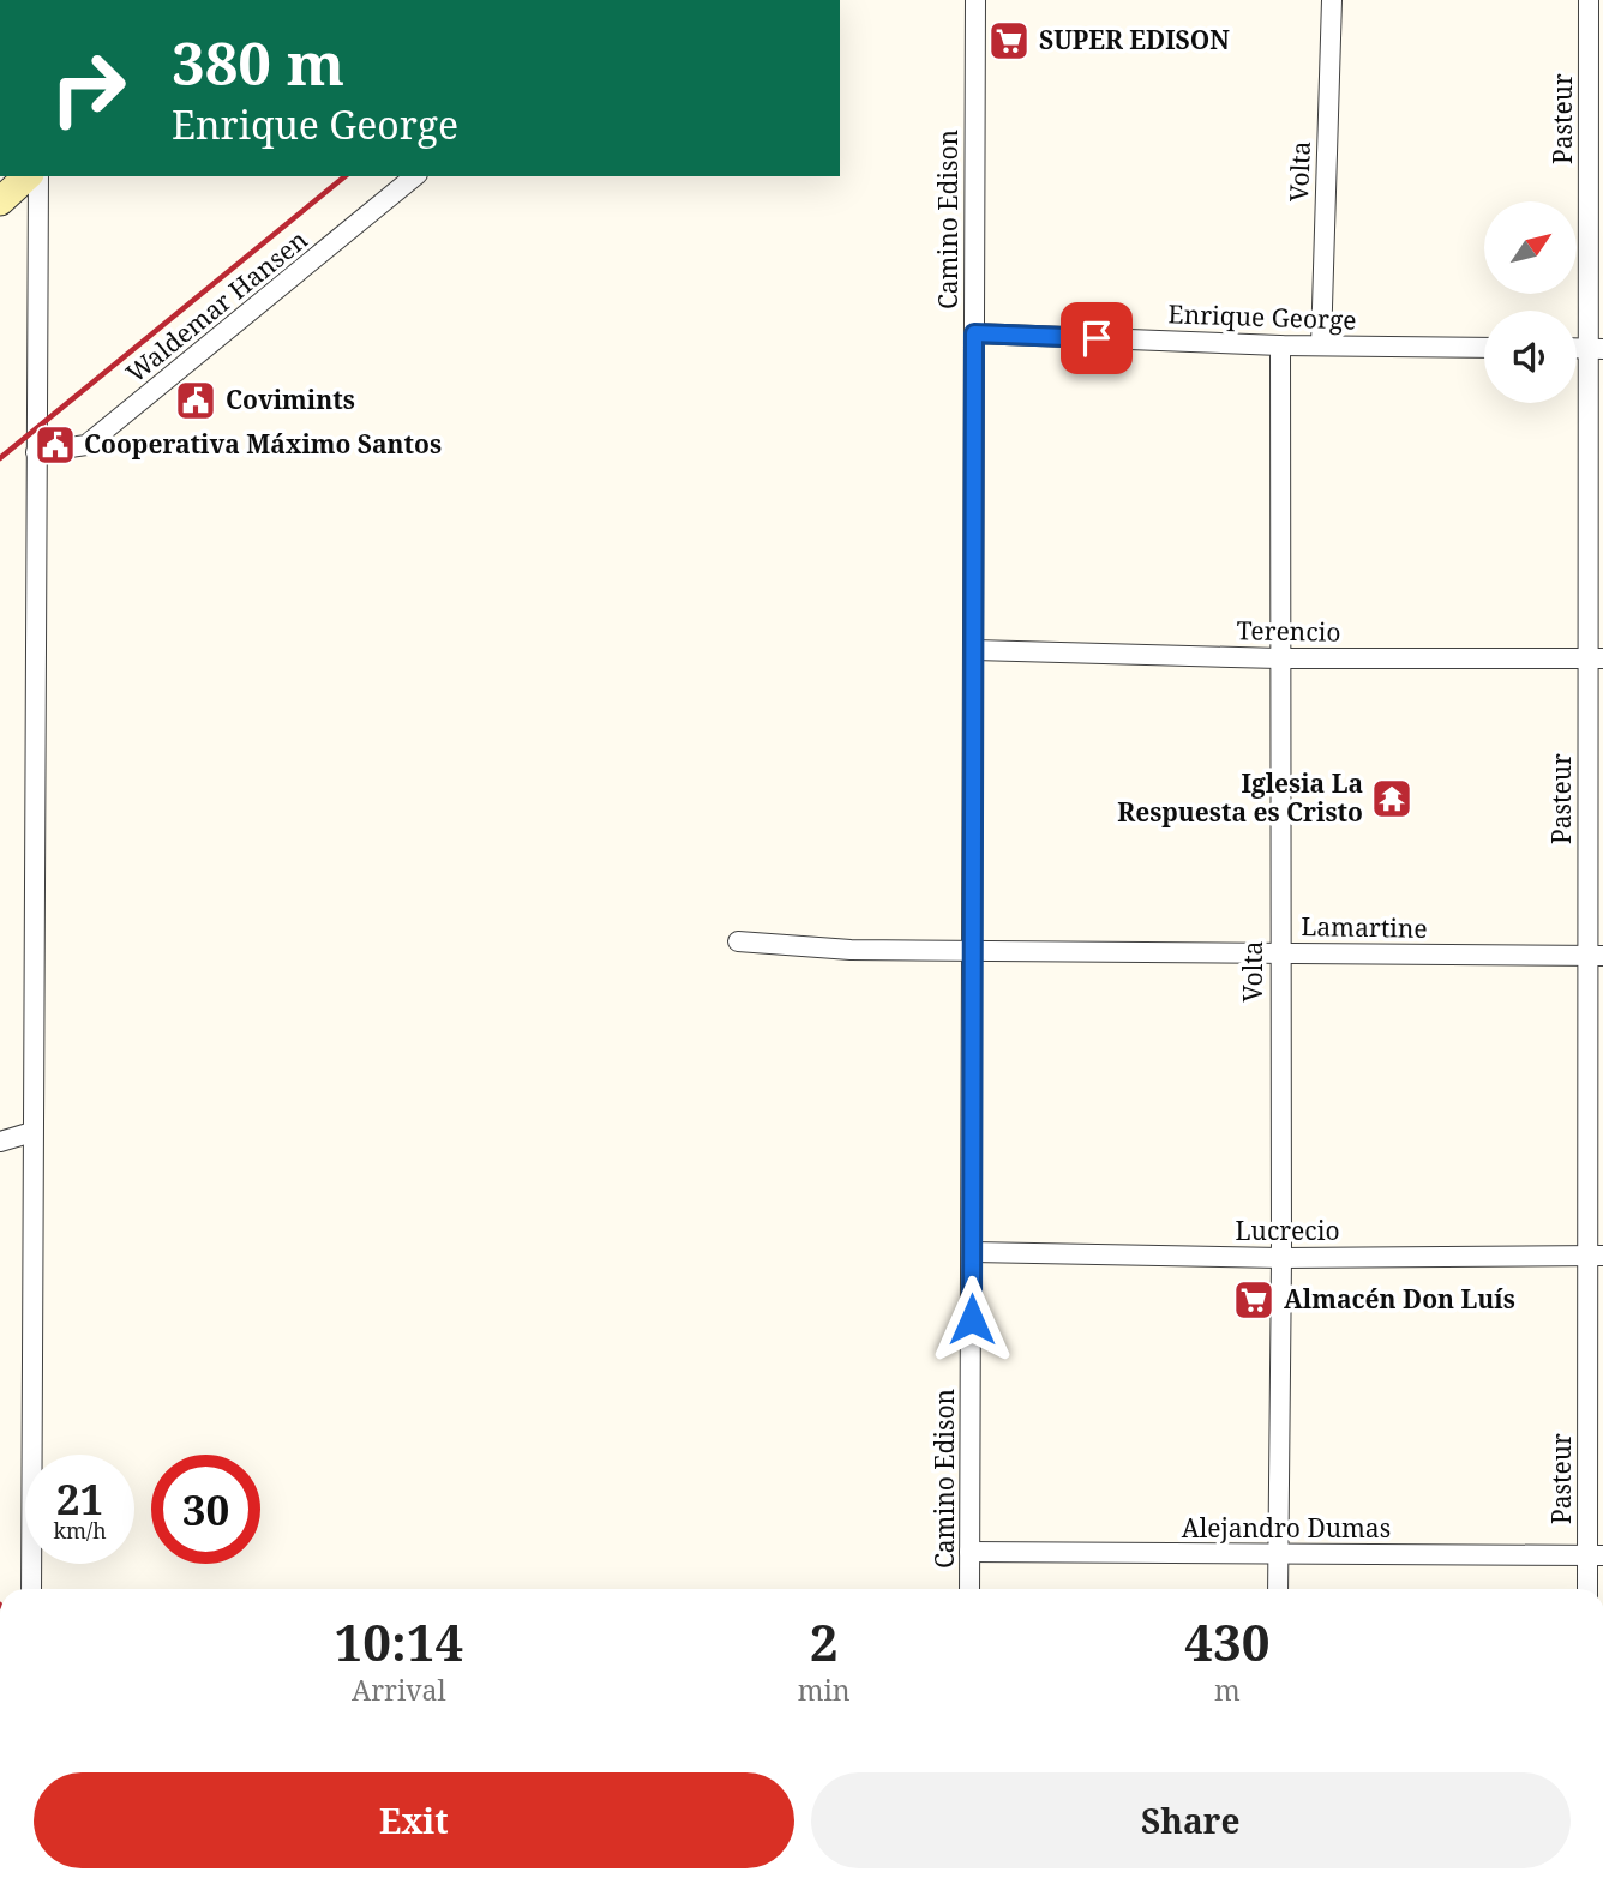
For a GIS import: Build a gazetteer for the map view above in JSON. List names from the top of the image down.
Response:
{
  "streets": {
    "street": [
      "Pasteur",
      "Volta",
      "Camino Edison",
      "Waldemar Hansen",
      "Enrique George",
      "Terencio",
      "Lamartine",
      "Lucrecio",
      "Alejandro Dumas"
    ]
  },
  "crossings": [
    ["Pasteur", "Terencio"],
    ["Pasteur", "Lamartine"],
    ["Pasteur", "Lucrecio"],
    ["Pasteur", "Alejandro Dumas"],
    ["Volta", "Enrique George"],
    ["Volta", "Terencio"],
    ["Volta", "Lamartine"],
    ["Volta", "Lucrecio"],
    ["Volta", "Alejandro Dumas"],
    ["Camino Edison", "Enrique George"],
    ["Camino Edison", "Terencio"],
    ["Camino Edison", "Lamartine"],
    ["Camino Edison", "Lucrecio"],
    ["Camino Edison", "Alejandro Dumas"]
  ],
  "places": {
    "supermarket": ["SUPER EDISON", "Almacén Don Luís"],
    "public building": ["Covimints", "Cooperativa Máximo Santos"],
    "temple": ["Iglesia La Respuesta es Cristo"]
  },
  "north": "top right",
  "page": {
    "turn": ["380 m", "Enrique George"],
    "speed": "21 km/h",
    "limit": "30",
    "eta": [
      "10:14",
      "Arrival",
      "2",
      "min",
      "430",
      "m"
    ],
    "buttons": ["Exit", "Share"]
  }
}
